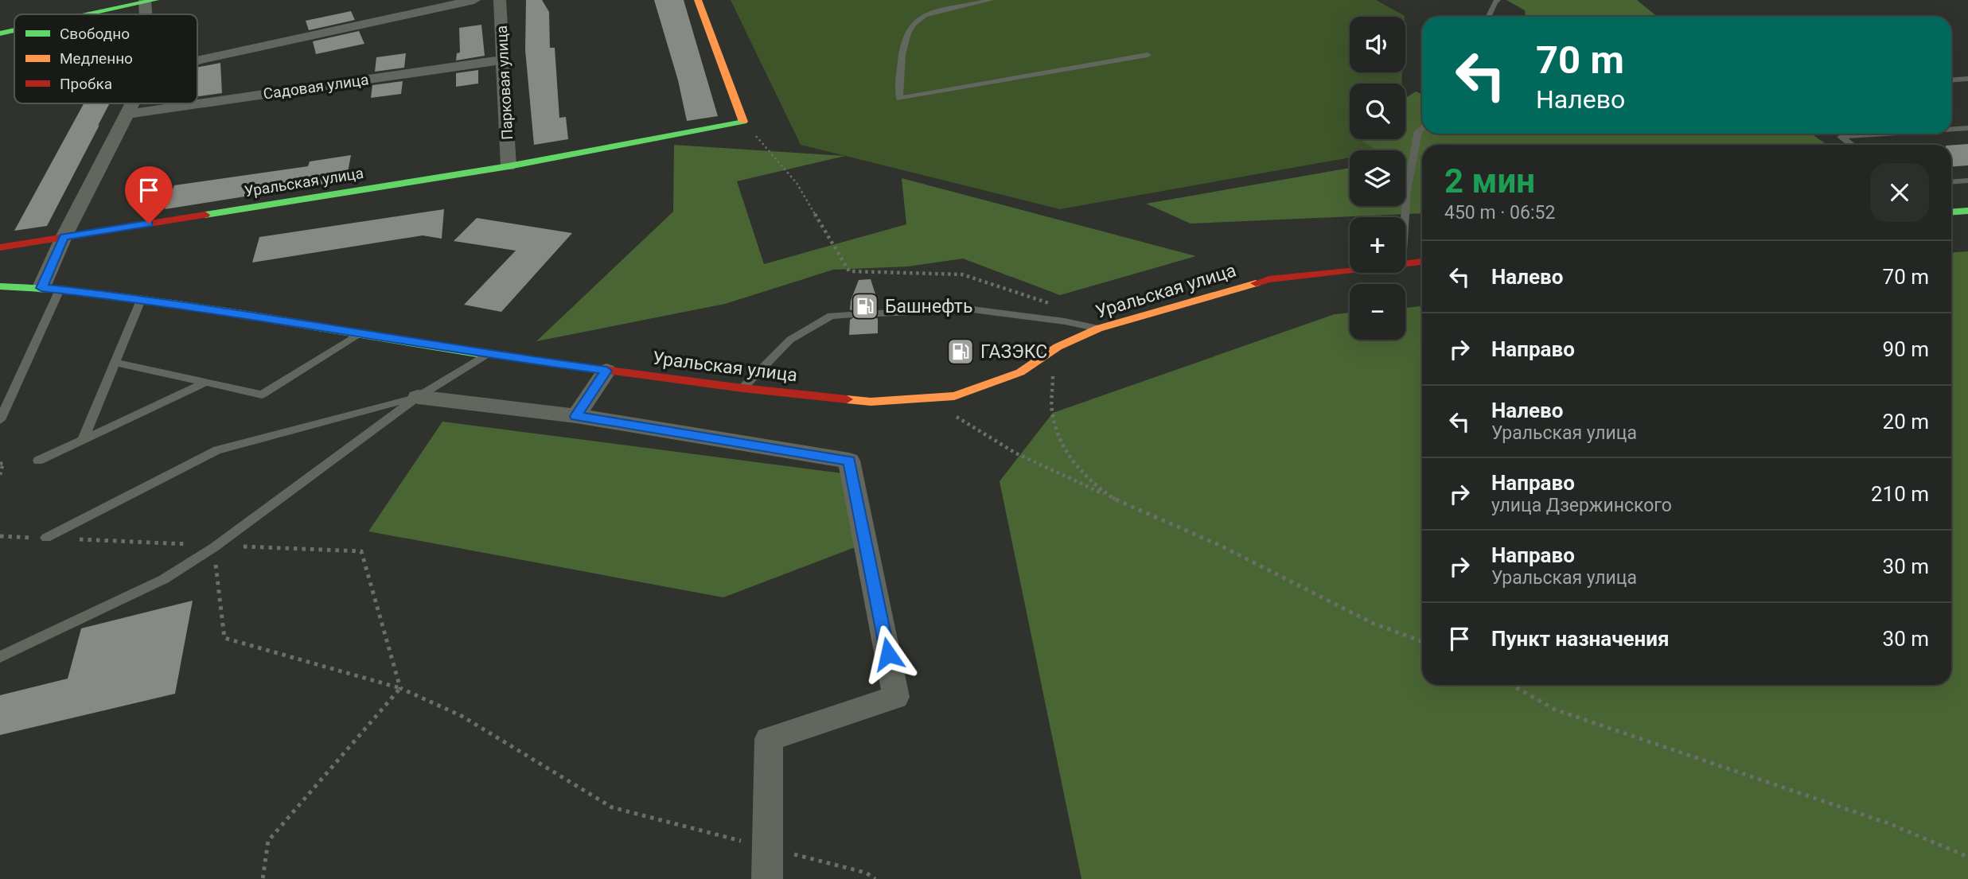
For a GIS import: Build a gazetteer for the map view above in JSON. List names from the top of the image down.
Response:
{
  "streets": {
    "street": ["Парковая улица", "Садовая улица", "Уральская улица"]
  },
  "crossings": [
    ["Парковая улица", "Садовая улица"],
    ["Парковая улица", "Уральская улица"]
  ],
  "places": {
    "fuel station": ["Башнефть", "ГАЗЭКС"]
  },
  "legend": ["Свободно", "Медленно", "Пробка"],
  "page": {
    "map_buttons": ["+", "−"],
    "turn": ["70 m", "Налево"],
    "heading": ["2 мин", "450 m · 06:52"],
    "list": [
      {
        "name": "Налево",
        "value": "70 m"
      },
      {
        "name": "Направо",
        "value": "90 m"
      },
      {
        "name": "Налево",
        "note": "Уральская улица",
        "value": "20 m"
      },
      {
        "name": "Направо",
        "note": "улица Дзержинского",
        "value": "210 m"
      },
      {
        "name": "Направо",
        "note": "Уральская улица",
        "value": "30 m"
      },
      {
        "name": "Пункт назначения",
        "value": "30 m"
      }
    ]
  }
}
